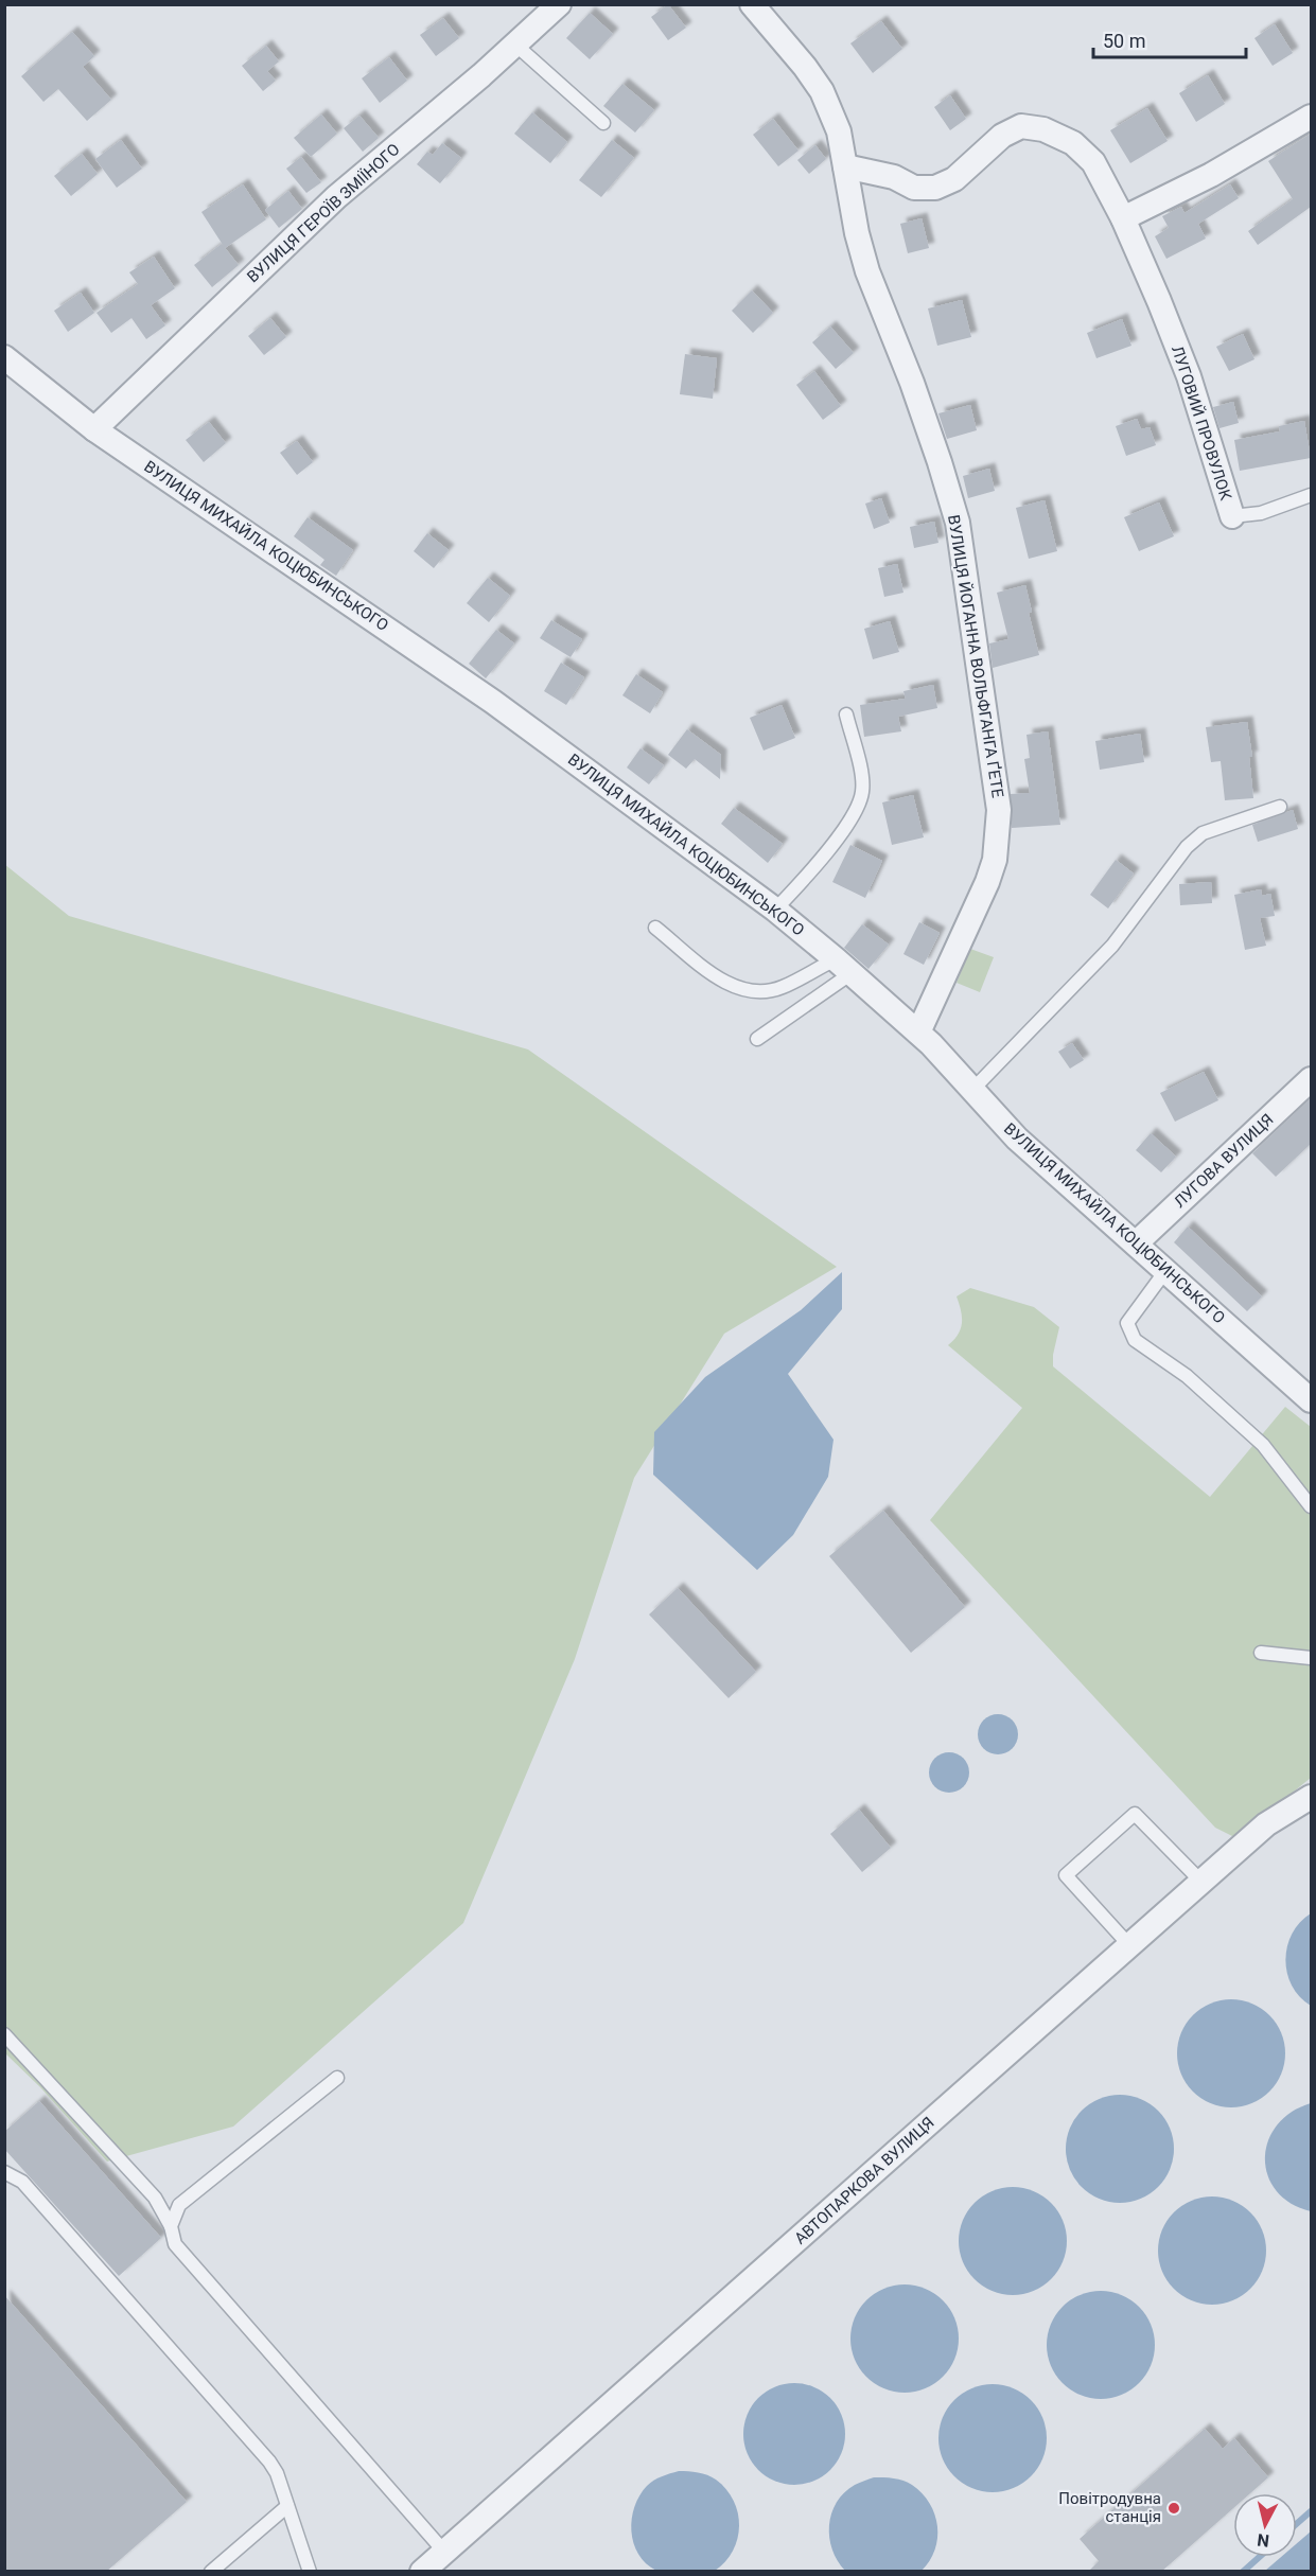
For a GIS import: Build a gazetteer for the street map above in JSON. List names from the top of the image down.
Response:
{
  "streets": {
    "street": [
      "ВУЛИЦЯ ГЕРОЇВ ЗМІЇНОГО",
      "ЛУГОВИЙ ПРОВУЛОК",
      "ВУЛИЦЯ МИХАЙЛА КОЦЮБИНСЬКОГО",
      "ВУЛИЦЯ ЙОГАННА ВОЛЬФГАНГА ҐЕТЕ",
      "ЛУГОВА ВУЛИЦЯ",
      "АВТОПАРКОВА ВУЛИЦЯ"
    ]
  },
  "crossings": [
    ["ВУЛИЦЯ ГЕРОЇВ ЗМІЇНОГО", "ВУЛИЦЯ МИХАЙЛА КОЦЮБИНСЬКОГО"],
    ["ЛУГОВИЙ ПРОВУЛОК", "ВУЛИЦЯ ЙОГАННА ВОЛЬФГАНГА ҐЕТЕ"],
    ["ВУЛИЦЯ МИХАЙЛА КОЦЮБИНСЬКОГО", "ВУЛИЦЯ ЙОГАННА ВОЛЬФГАНГА ҐЕТЕ"],
    ["ВУЛИЦЯ МИХАЙЛА КОЦЮБИНСЬКОГО", "ЛУГОВА ВУЛИЦЯ"]
  ],
  "places": ["Повітродувна станція"],
  "scale_bar": "50 m",
  "north": "bottom"
}
